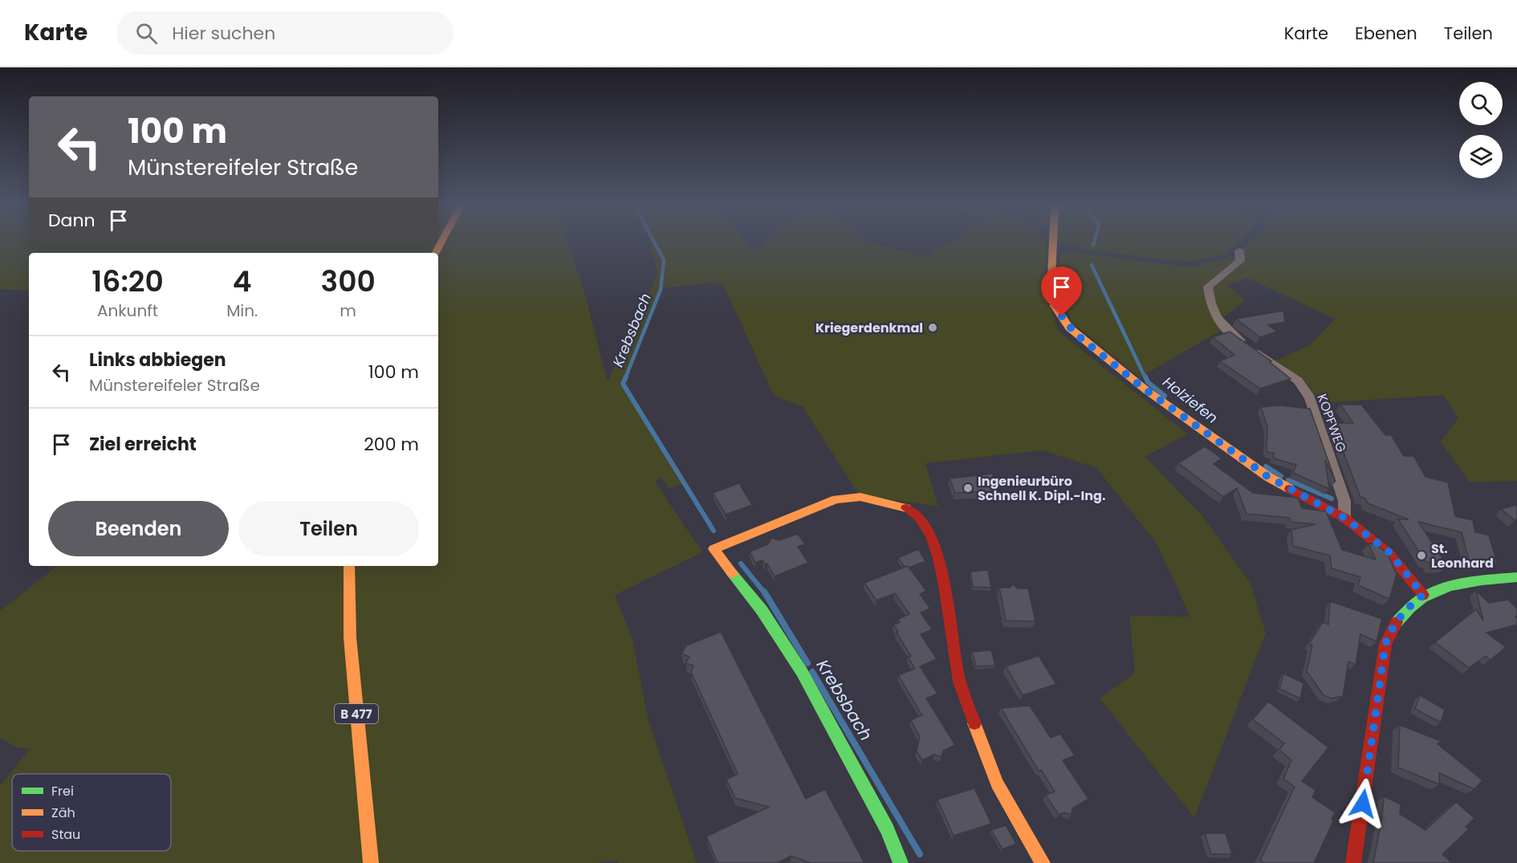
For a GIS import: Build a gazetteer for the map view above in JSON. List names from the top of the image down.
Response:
{
  "streets": {
    "street": ["KOPFWEG", "B 477"]
  },
  "water": ["Krebsbach", "Holziefen"],
  "places": ["Kriegerdenkmal", "Ingenieurbüro Schnell K. Dipl.-Ing.", "St. Leonhard"],
  "legend": ["Frei", "Zäh", "Stau"],
  "page": {
    "header": "Karte",
    "search": "Hier suchen",
    "nav": ["Karte", "Ebenen", "Teilen"],
    "turn": ["100 m", "Münstereifeler Straße"],
    "then": "Dann",
    "eta": [
      "16:20",
      "Ankunft",
      "4",
      "Min.",
      "300",
      "m"
    ],
    "list": [
      {
        "name": "Links abbiegen",
        "note": "Münstereifeler Straße",
        "value": "100 m"
      },
      {
        "name": "Ziel erreicht",
        "value": "200 m"
      }
    ],
    "buttons": ["Beenden", "Teilen"]
  }
}
